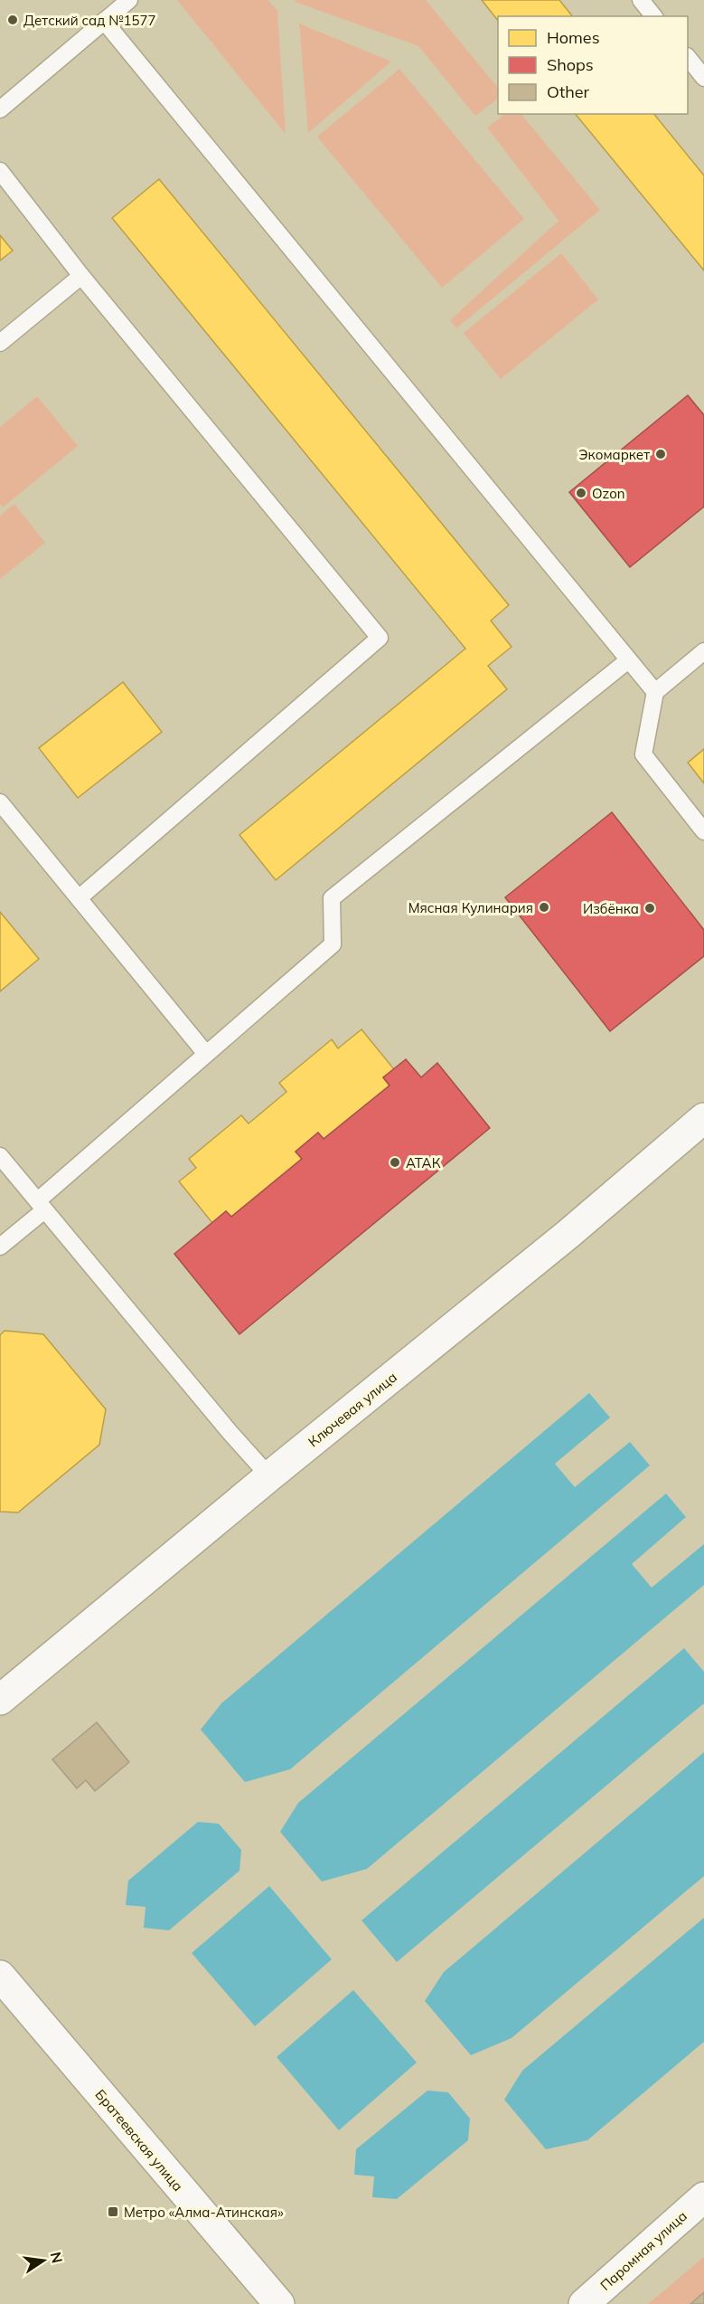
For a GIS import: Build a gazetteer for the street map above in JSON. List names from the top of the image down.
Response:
{
  "streets": {
    "street": ["Ключевая улица", "Братеевская улица", "Паромная улица"]
  },
  "places": {
    "other": [
      "Детский сад №1577",
      "Экомаркет",
      "Ozon",
      "Мясная Кулинария",
      "Избёнка",
      "АТАК"
    ],
    "transit": ["Метро «Алма-Атинская»"]
  },
  "legend": ["Homes", "Shops", "Other"],
  "north": "right"
}
